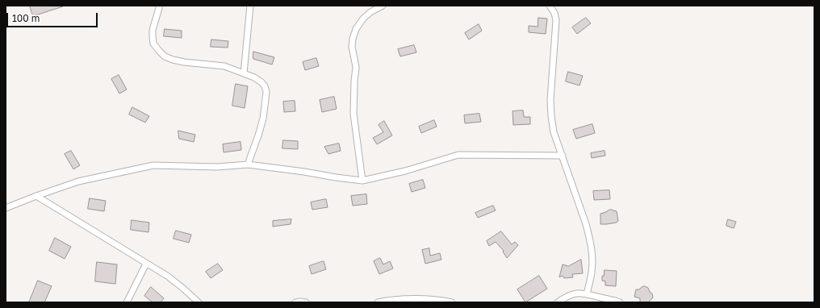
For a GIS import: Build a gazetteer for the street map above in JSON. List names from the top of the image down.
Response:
{
  "scale_bar": "100 m"
}
